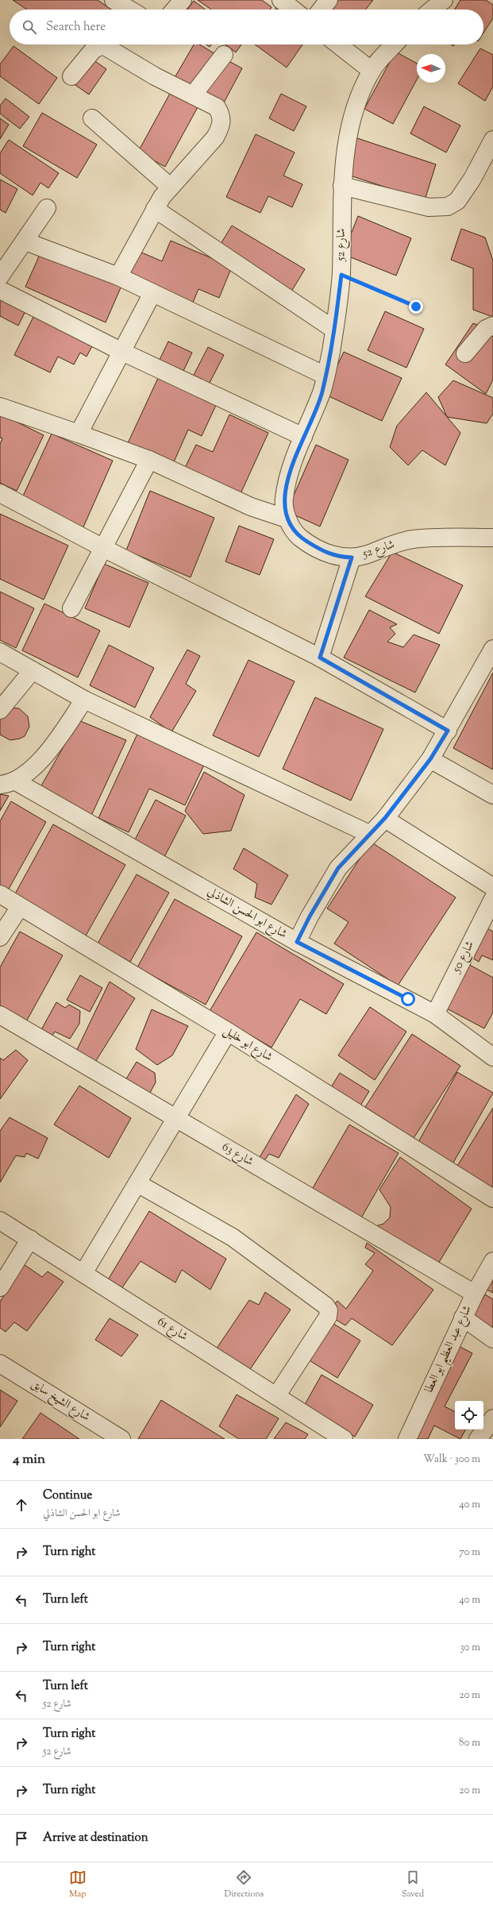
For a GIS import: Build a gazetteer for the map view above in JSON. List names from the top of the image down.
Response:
{
  "streets": {
    "street": [
      "شارع 52",
      "شارع ابو الحسن الشاذلي",
      "شارع 50",
      "شارع ابو خليل",
      "شارع 63",
      "شارع 61",
      "شارع عبد العظيم ابو العطا",
      "شارع الشيخ سابق"
    ]
  },
  "crossings": [
    ["شارع ابو الحسن الشاذلي", "شارع 50"],
    ["شارع 63", "شارع عبد العظيم ابو العطا"]
  ],
  "north": "left",
  "page": {
    "search": "Search here",
    "heading": ["4 min", "Walk · 300 m"],
    "list": [
      ["Continue", "شارع ابو الحسن الشاذلي", "40 m"],
      ["Turn right", "70 m"],
      ["Turn left", "40 m"],
      ["Turn right", "30 m"],
      ["Turn left", "شارع 52", "20 m"],
      ["Turn right", "شارع 52", "80 m"],
      ["Turn right", "20 m"],
      "Arrive at destination"
    ],
    "nav": ["Map", "Directions", "Saved"]
  }
}
